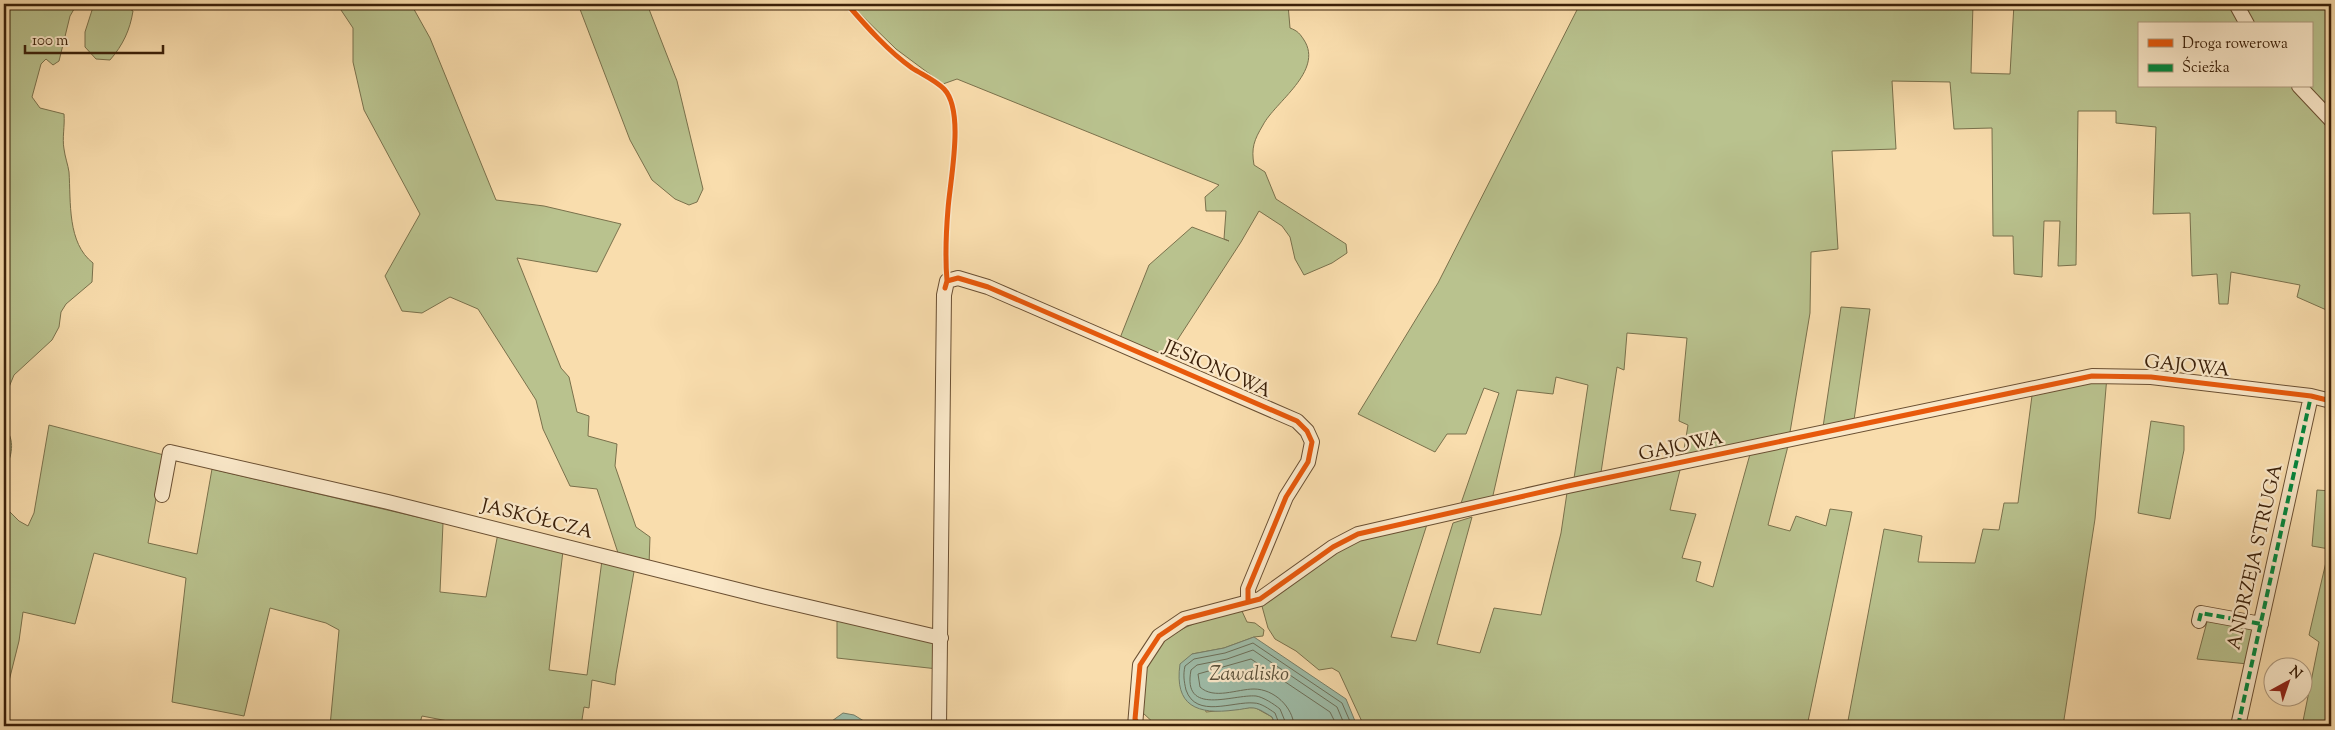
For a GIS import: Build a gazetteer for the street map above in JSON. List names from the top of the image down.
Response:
{
  "streets": {
    "street": [
      "GAJOWA",
      "JESIONOWA",
      "JASKÓŁCZA",
      "ANDRZEJA STRUGA"
    ]
  },
  "crossings": [
    ["GAJOWA", "JESIONOWA"],
    ["GAJOWA", "ANDRZEJA STRUGA"],
    ["JESIONOWA", "JASKÓŁCZA"]
  ],
  "water": ["Zawalisko"],
  "legend": ["Droga rowerowa", "Ścieżka"],
  "scale_bar": "100 m",
  "north": "top right"
}
